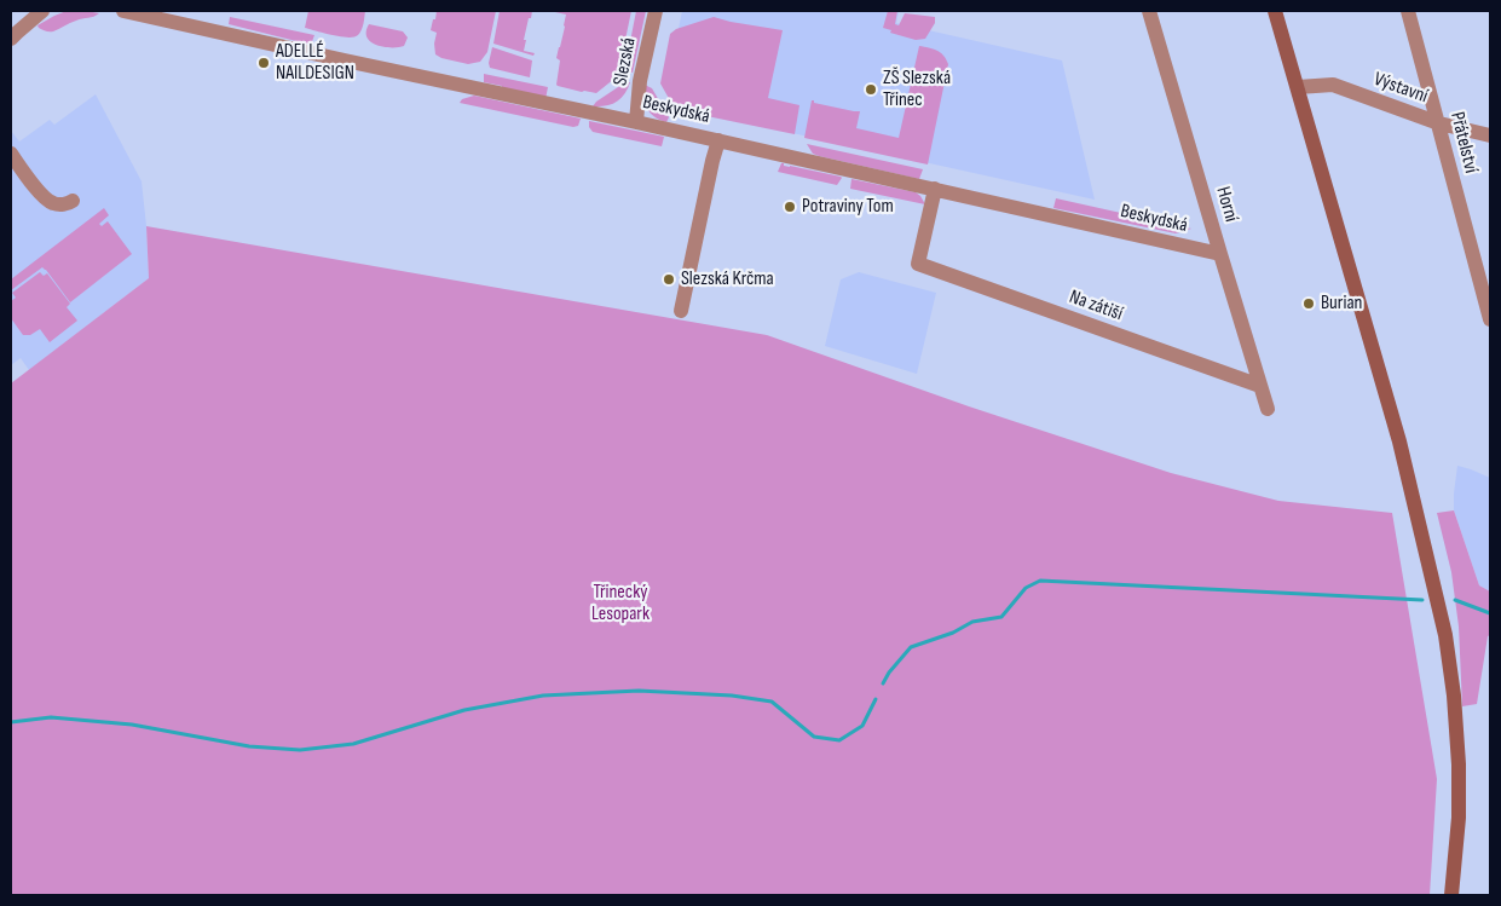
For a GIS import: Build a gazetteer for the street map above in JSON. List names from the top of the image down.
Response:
{
  "streets": {
    "street": [
      "Slezská",
      "Výstavní",
      "Beskydská",
      "Přátelství",
      "Horní",
      "Na zátiší"
    ]
  },
  "crossings": [
    ["Slezská", "Beskydská"],
    ["Výstavní", "Přátelství"],
    ["Beskydská", "Horní"],
    ["Beskydská", "Na zátiší"],
    ["Horní", "Na zátiší"]
  ],
  "parks": ["Třinecký Lesopark"],
  "places": [
    "ADELLÉ NAILDESIGN",
    "ZŠ Slezská Třinec",
    "Potraviny Tom",
    "Slezská Krčma",
    "Burian"
  ]
}
